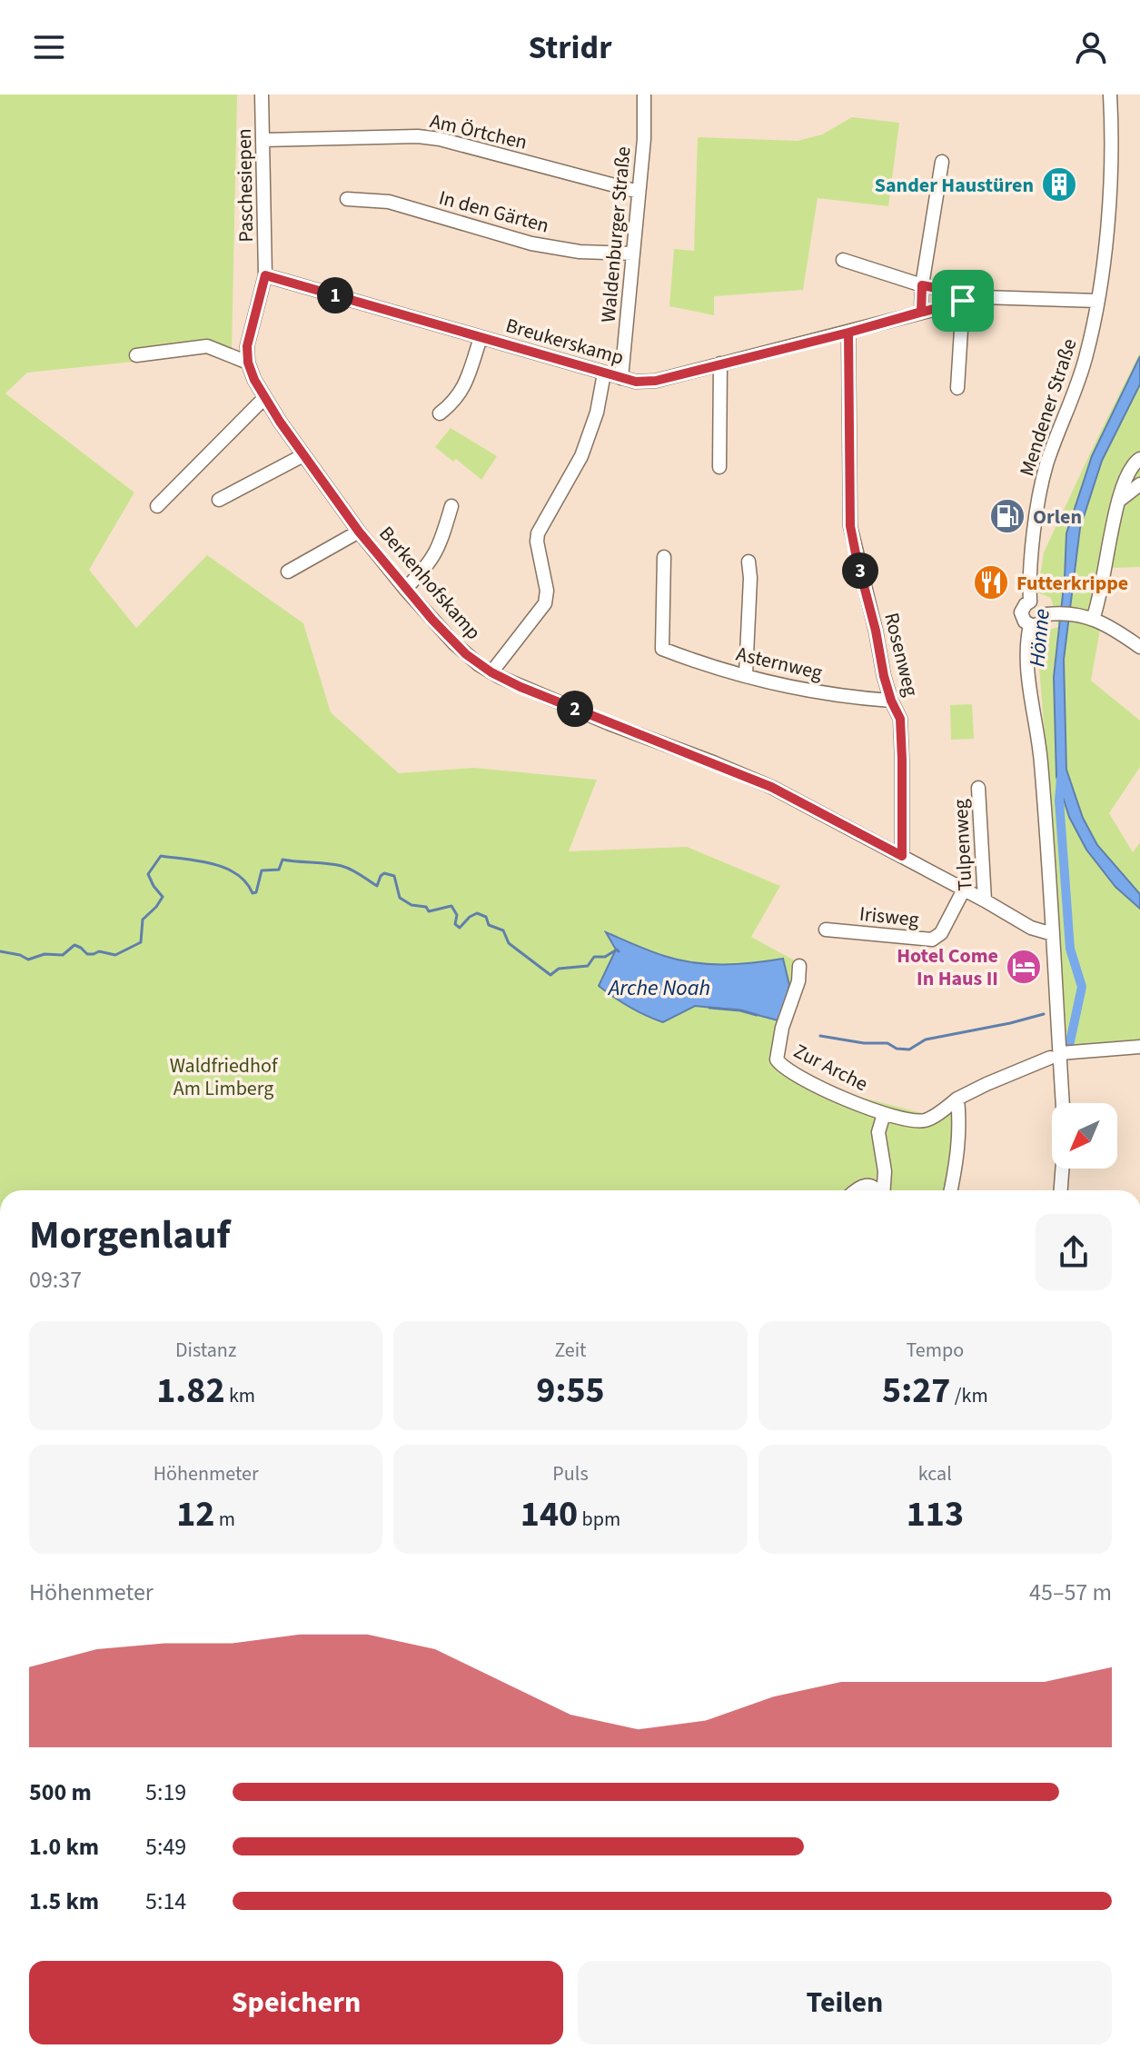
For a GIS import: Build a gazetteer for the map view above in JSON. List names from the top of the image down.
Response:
{
  "streets": {
    "street": [
      "Am Örtchen",
      "Paschesiepen",
      "In den Gärten",
      "Waldenburger Straße",
      "Breukerskamp",
      "Mendener Straße",
      "Berkenhofskamp",
      "Rosenweg",
      "Asternweg",
      "Tulpenweg",
      "Irisweg",
      "Zur Arche"
    ]
  },
  "crossings": [
    ["Am Örtchen", "Paschesiepen"],
    ["Am Örtchen", "Waldenburger Straße"],
    ["Paschesiepen", "Breukerskamp"],
    ["In den Gärten", "Waldenburger Straße"],
    ["Waldenburger Straße", "Breukerskamp"],
    ["Breukerskamp", "Mendener Straße"],
    ["Breukerskamp", "Rosenweg"],
    ["Mendener Straße", "Berkenhofskamp"],
    ["Mendener Straße", "Zur Arche"],
    ["Berkenhofskamp", "Rosenweg"],
    ["Berkenhofskamp", "Tulpenweg"],
    ["Berkenhofskamp", "Irisweg"],
    ["Rosenweg", "Asternweg"]
  ],
  "water": ["Hönne", "Arche Noah"],
  "parks": ["Waldfriedhof Am Limberg"],
  "places": {
    "building": ["Sander Haustüren"],
    "fuel station": ["Orlen"],
    "restaurant": ["Futterkrippe"],
    "hotel": ["Hotel Come In Haus II"]
  },
  "north": "bottom left",
  "page": {
    "header": "Stridr",
    "pins": ["1", "3", "2"],
    "heading": ["Morgenlauf", "09:37"],
    "stats": [
      ["Distanz", "1.82 km"],
      ["Zeit", "9:55"],
      ["Tempo", "5:27 /km"],
      ["Höhenmeter", "12 m"],
      ["Puls", "140 bpm"],
      ["kcal", "113"]
    ],
    "chart": ["Höhenmeter", "45–57 m"],
    "list": [
      {
        "name": "500 m",
        "note": "5:19"
      },
      {
        "name": "1.0 km",
        "note": "5:49"
      },
      {
        "name": "1.5 km",
        "note": "5:14"
      }
    ],
    "buttons": ["Speichern", "Teilen"]
  }
}
